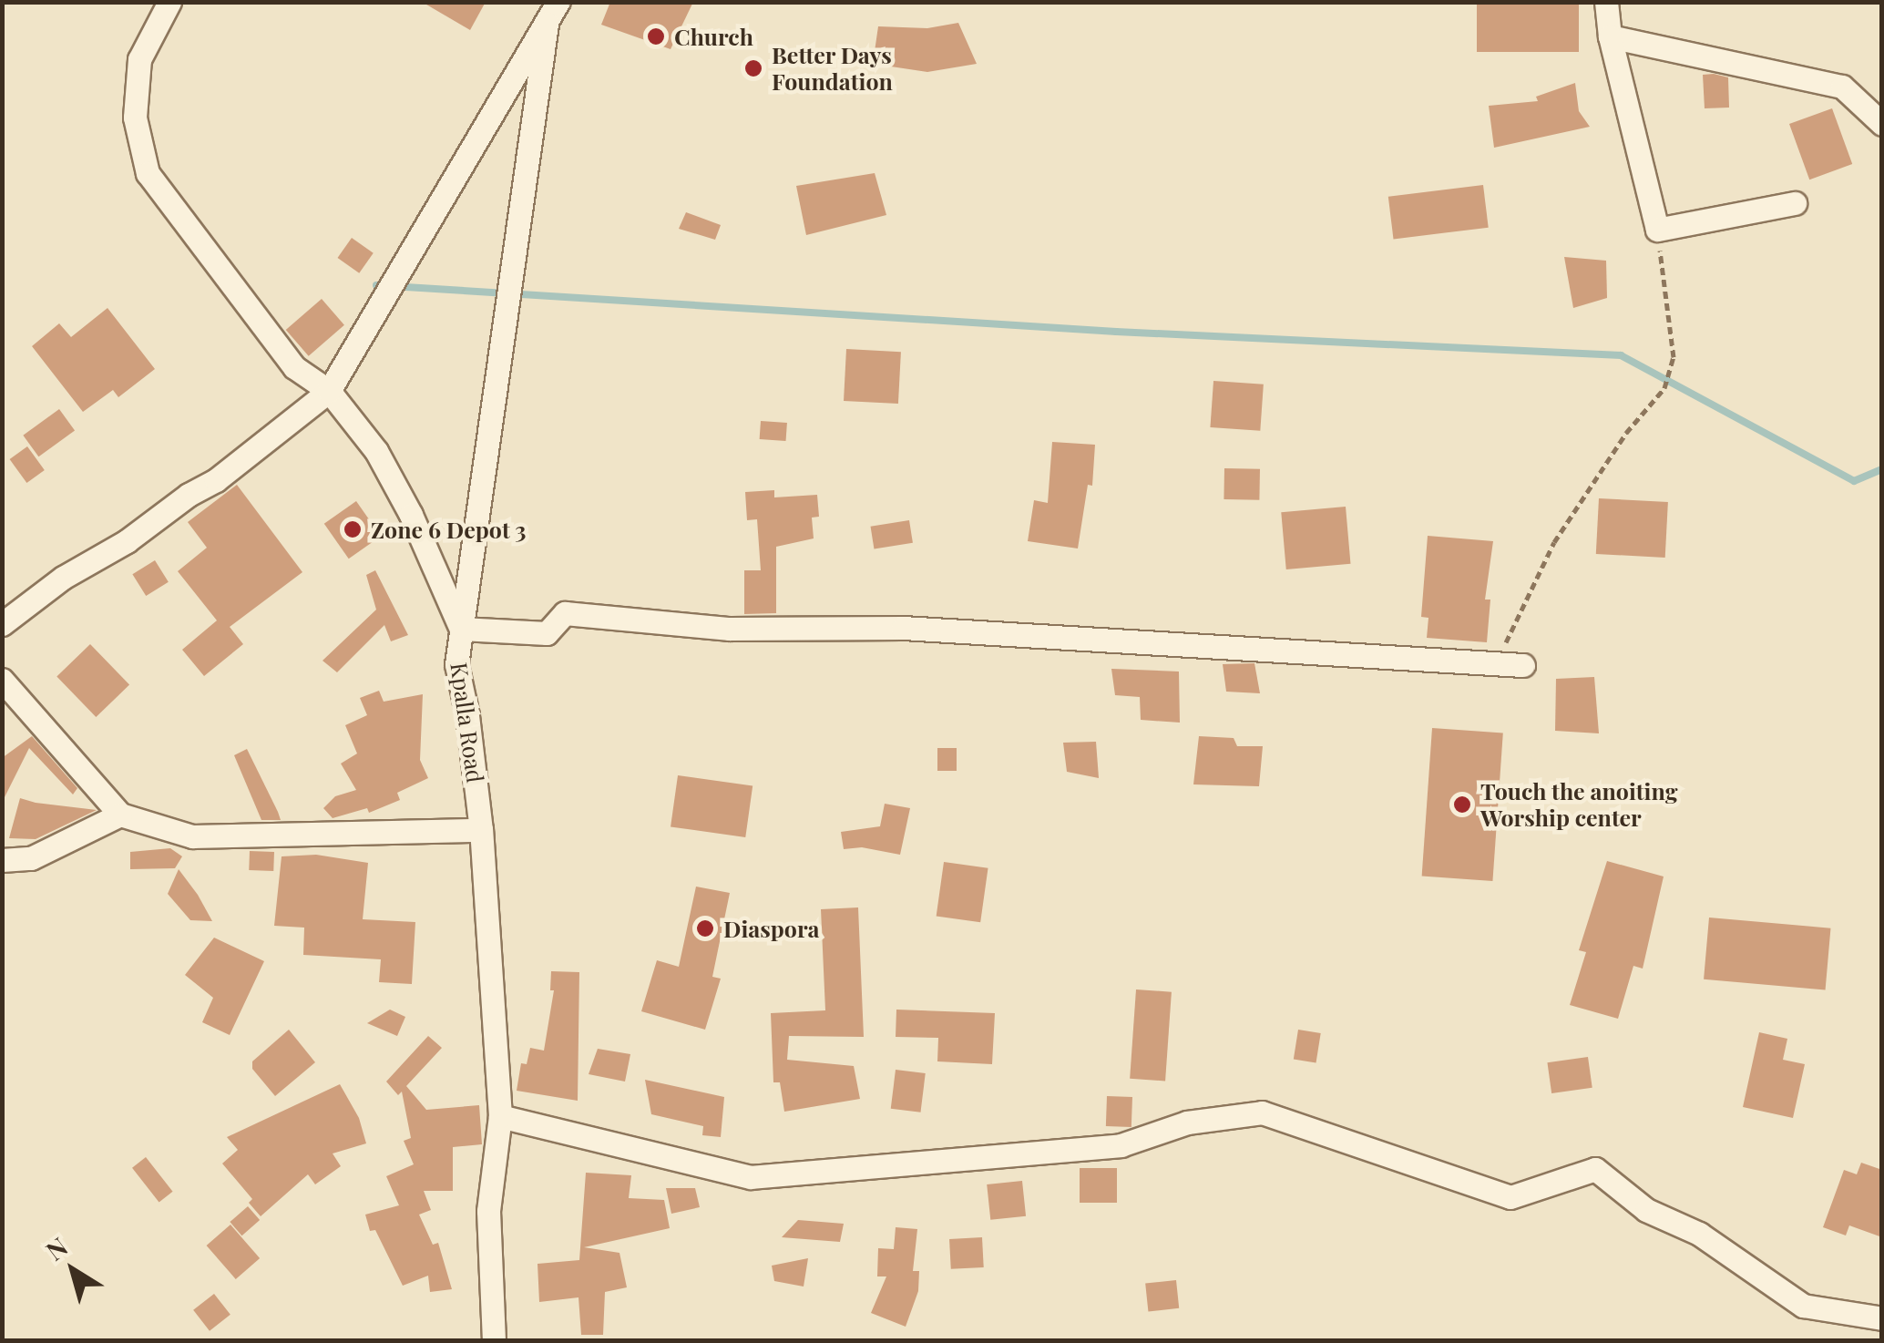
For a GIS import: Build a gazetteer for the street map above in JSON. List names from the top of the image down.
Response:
{
  "streets": {
    "street": ["Kpalla Road"]
  },
  "places": [
    "Church",
    "Better Days Foundation",
    "Zone 6 Depot 3",
    "Touch the anoiting Worship center",
    "Diaspora"
  ],
  "north": "top left"
}
